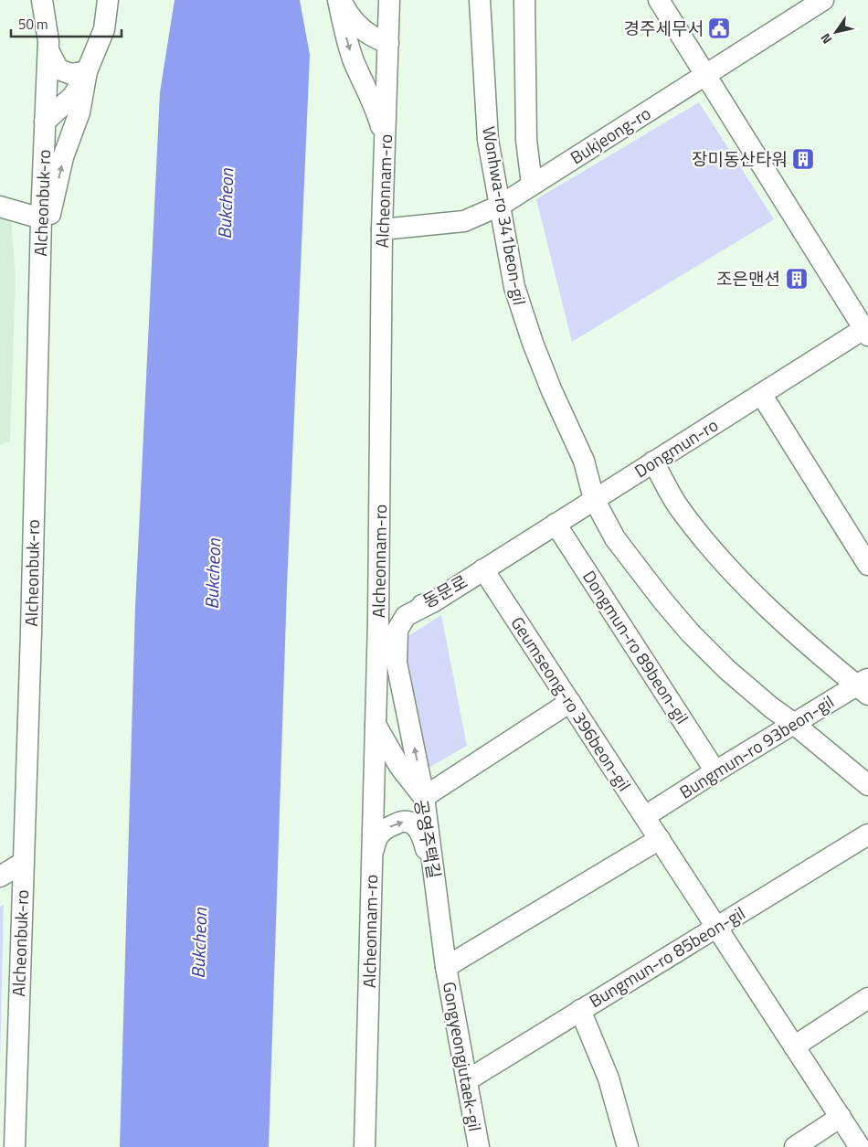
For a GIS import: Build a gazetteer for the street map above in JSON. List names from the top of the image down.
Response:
{
  "streets": {
    "street": [
      "Bukjeong-ro",
      "Alcheonnam-ro",
      "Alcheonbuk-ro",
      "Wonhwa-ro 341beon-gil",
      "Dongmun-ro",
      "동문로",
      "Dongmun-ro 89beon-gil",
      "Geumseong-ro 396beon-gil",
      "Bungmun-ro 93beon-gil",
      "공영주택길",
      "Bungmun-ro 85beon-gil",
      "Gongyeongjutaek-gil"
    ]
  },
  "crossings": [
    ["Bukjeong-ro", "Alcheonnam-ro"],
    ["Bukjeong-ro", "Wonhwa-ro 341beon-gil"],
    ["Alcheonnam-ro", "동문로"],
    ["Alcheonnam-ro", "공영주택길"],
    ["Wonhwa-ro 341beon-gil", "Dongmun-ro"],
    ["Wonhwa-ro 341beon-gil", "Bungmun-ro 93beon-gil"],
    ["Dongmun-ro", "동문로"],
    ["Dongmun-ro", "Dongmun-ro 89beon-gil"],
    ["Dongmun-ro", "Geumseong-ro 396beon-gil"],
    ["동문로", "Geumseong-ro 396beon-gil"],
    ["Dongmun-ro 89beon-gil", "Bungmun-ro 93beon-gil"],
    ["Geumseong-ro 396beon-gil", "Bungmun-ro 93beon-gil"],
    ["Geumseong-ro 396beon-gil", "Bungmun-ro 85beon-gil"],
    ["공영주택길", "Gongyeongjutaek-gil"],
    ["Bungmun-ro 85beon-gil", "Gongyeongjutaek-gil"]
  ],
  "water": ["Bukcheon"],
  "places": {
    "public building": ["경주세무서"],
    "building": ["장미동산타워", "조은맨션"]
  },
  "scale_bar": "50 m",
  "north": "bottom left"
}
